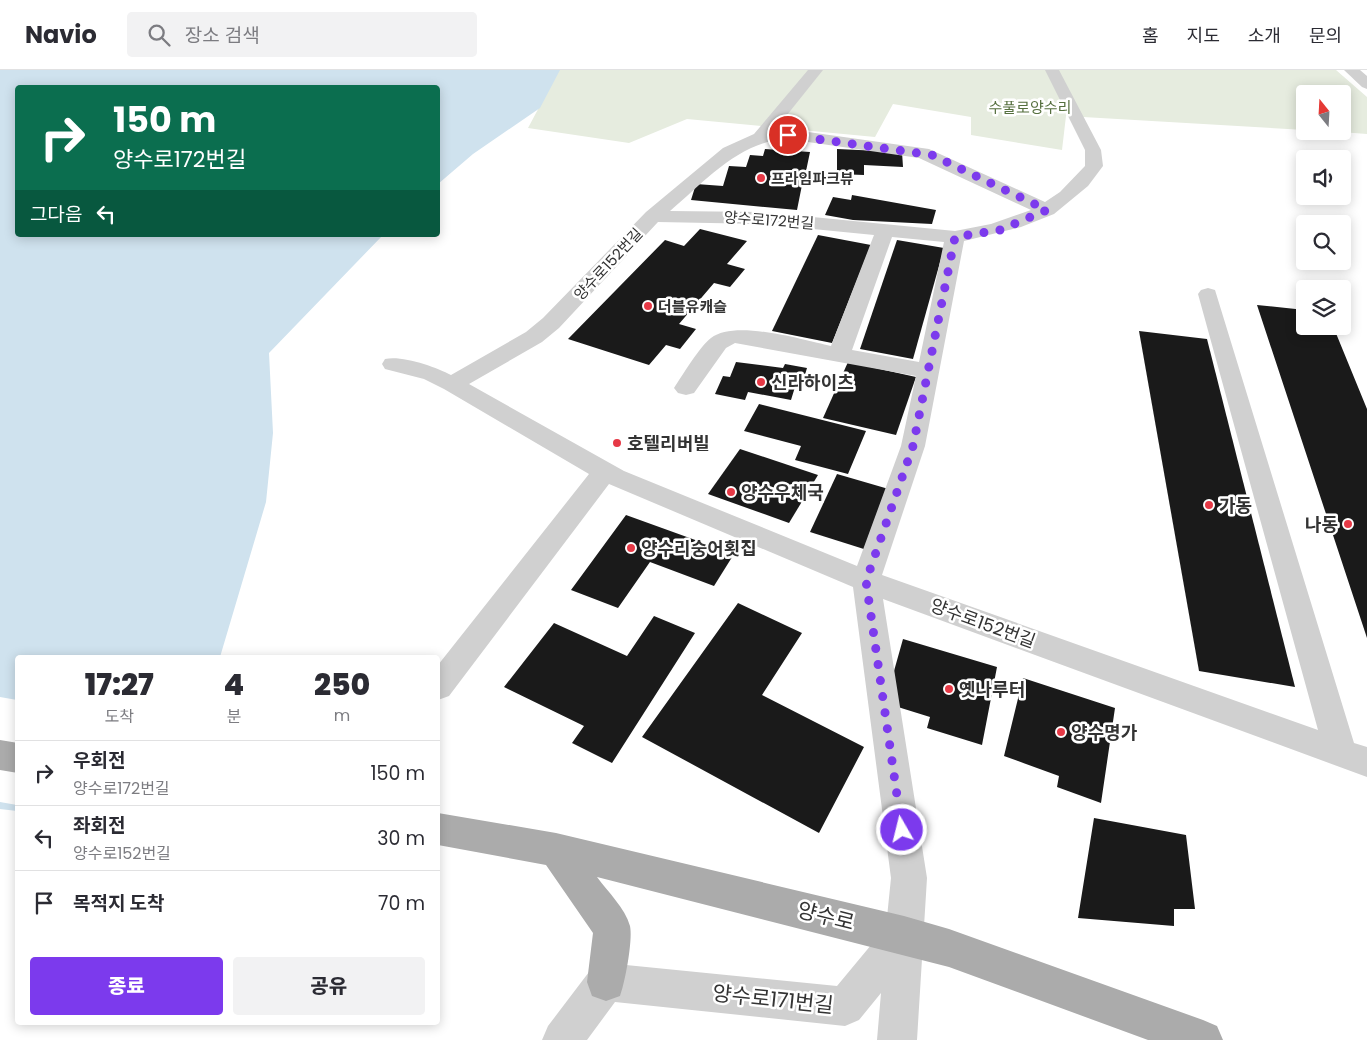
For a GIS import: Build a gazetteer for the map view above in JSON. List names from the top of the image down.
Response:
{
  "streets": {
    "main road": ["양수로"],
    "street": ["양수로172번길", "양수로152번길", "양수로171번길"]
  },
  "crossings": [
    ["양수로172번길", "양수로152번길"],
    ["양수로", "양수로171번길"]
  ],
  "parks": ["수풀로양수리"],
  "places": [
    "프라임파크뷰",
    "더블유캐슬",
    "신라하이츠",
    "호텔리버빌",
    "양수우체국",
    "가동",
    "나동",
    "양수리숭어횟집",
    "옛나루터",
    "양수명가"
  ],
  "north": "top",
  "page": {
    "header": "Navio",
    "search": "장소 검색",
    "nav": [
      "홈",
      "지도",
      "소개",
      "문의"
    ],
    "turn": ["150 m", "양수로172번길"],
    "then": "그다음",
    "eta": [
      "17:27",
      "도착",
      "4",
      "분",
      "250",
      "m"
    ],
    "list": [
      {
        "name": "우회전",
        "note": "양수로172번길",
        "value": "150 m"
      },
      {
        "name": "좌회전",
        "note": "양수로152번길",
        "value": "30 m"
      },
      {
        "name": "목적지 도착",
        "value": "70 m"
      }
    ],
    "buttons": ["종료", "공유"]
  }
}
